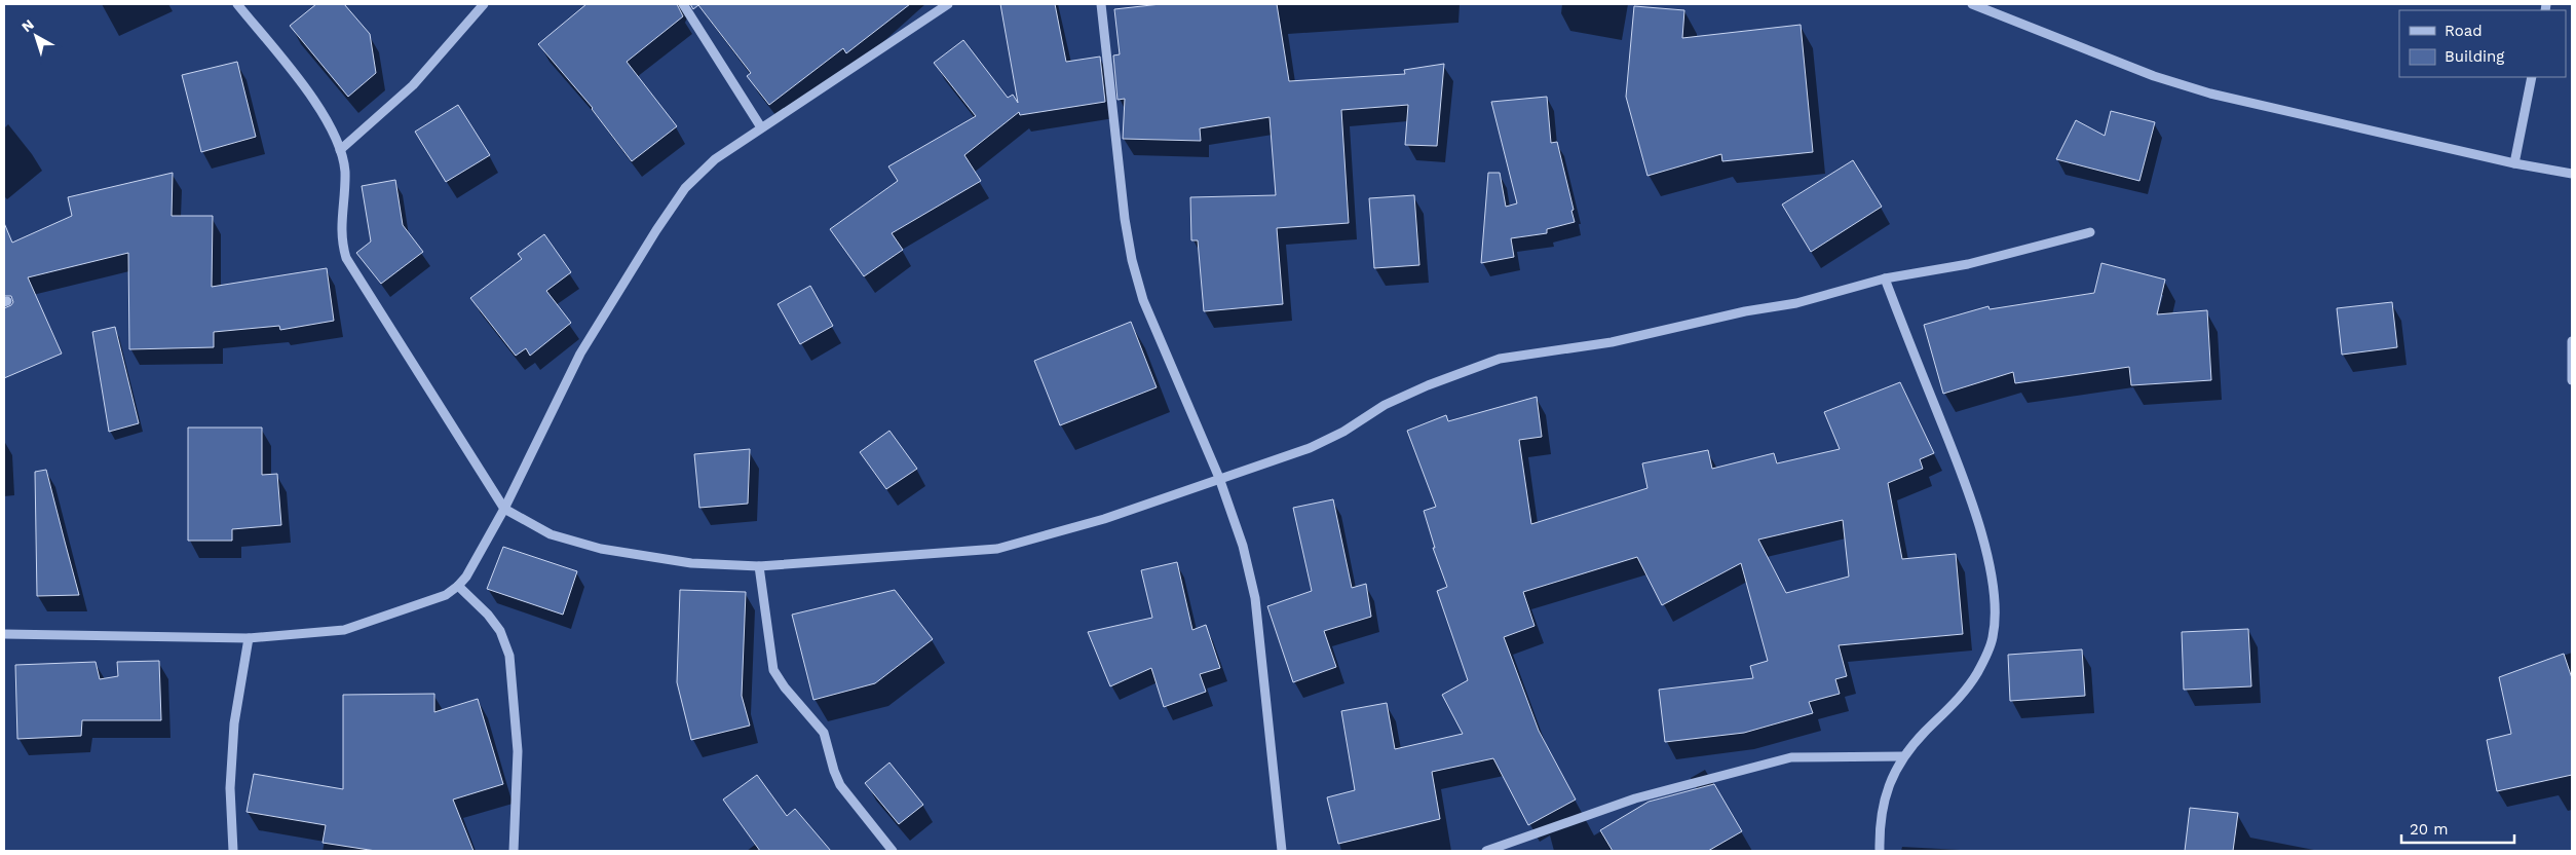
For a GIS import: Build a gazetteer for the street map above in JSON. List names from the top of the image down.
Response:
{
  "legend": ["Road", "Building"],
  "scale_bar": "20 m",
  "north": "top left"
}
